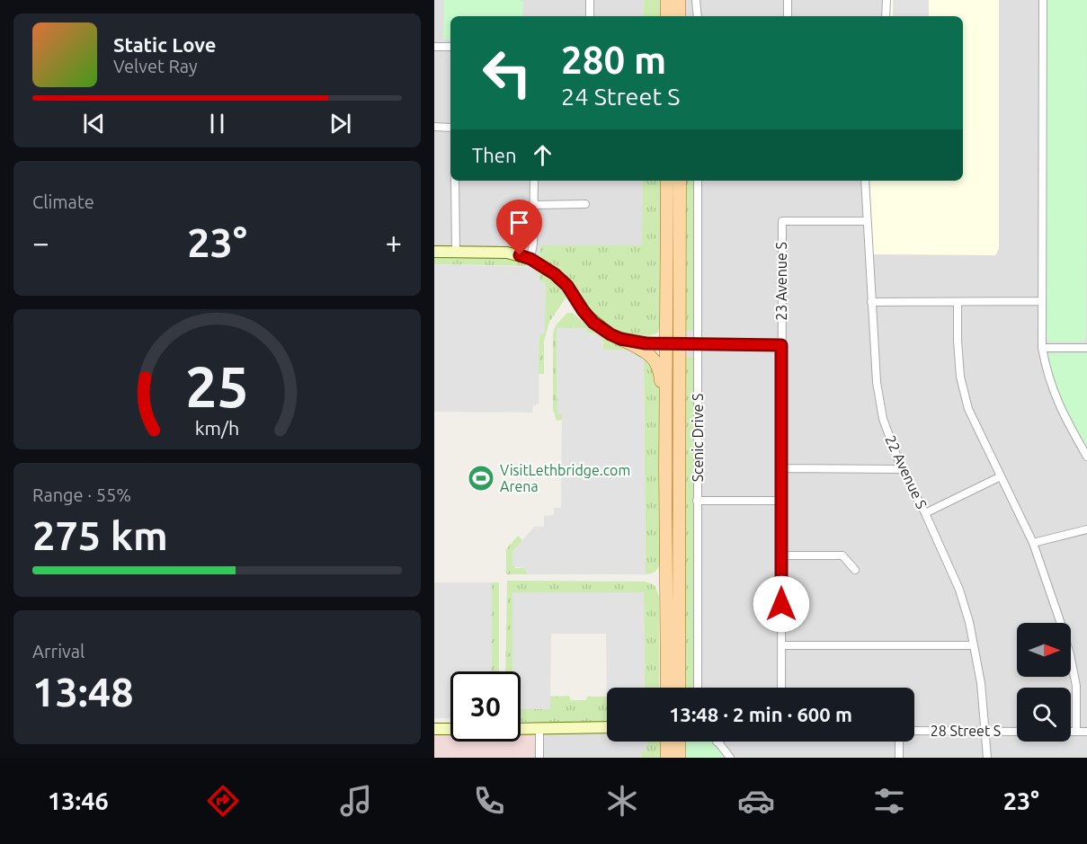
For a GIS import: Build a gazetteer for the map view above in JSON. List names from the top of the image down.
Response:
{
  "streets": {
    "main road": ["Scenic Drive S"],
    "street": ["23 Avenue S", "22 Avenue S", "28 Street S"]
  },
  "crossings": [
    ["23 Avenue S", "22 Avenue S"],
    ["22 Avenue S", "28 Street S"]
  ],
  "places": {
    "sports": ["VisitLethbridge.com Arena"]
  },
  "north": "right",
  "page": {
    "turn": ["280 m", "24 Street S"],
    "song": ["Static Love", "Velvet Ray"],
    "then": "Then",
    "tile": [
      "Climate",
      ["Range · 55%", "275 km"],
      ["Arrival", "13:48"]
    ],
    "heat": ["−", "23°", "+"],
    "limit": "30",
    "trip": "13:48 · 2 min · 600 m",
    "tabs": ["13:46", "23°"],
    "gauge": ["25", "km/h"]
  }
}
